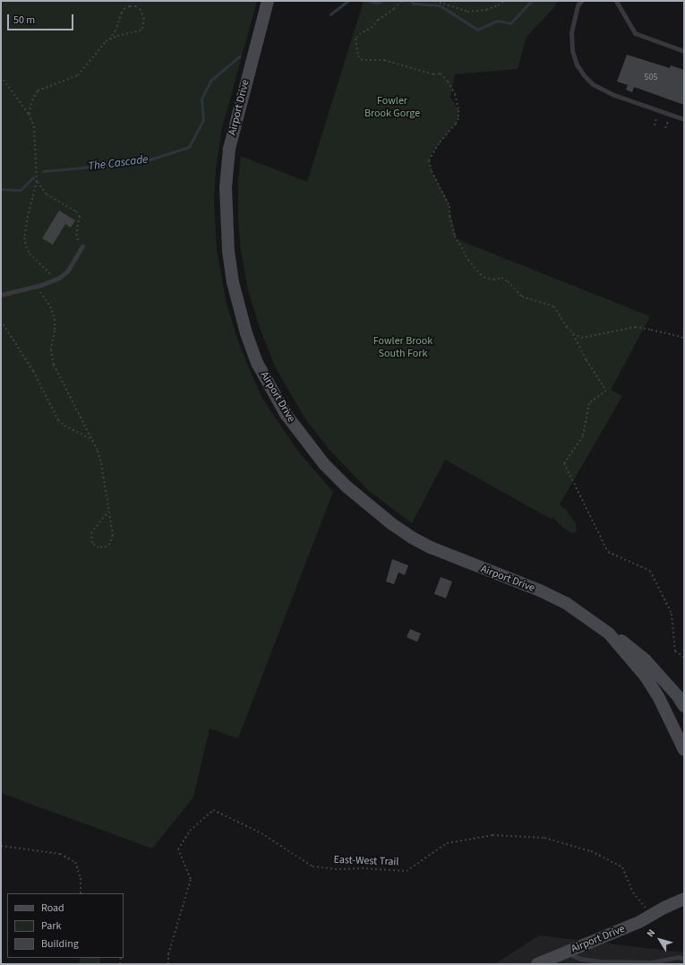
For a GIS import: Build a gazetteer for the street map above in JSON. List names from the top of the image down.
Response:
{
  "streets": {
    "main road": ["Airport Drive"],
    "path": ["East-West Trail"]
  },
  "water": ["The Cascade"],
  "parks": ["Fowler Brook Gorge", "Fowler Brook South Fork"],
  "house_numbers": ["505"],
  "legend": ["Road", "Park", "Building"],
  "scale_bar": "50 m",
  "north": "top left"
}
